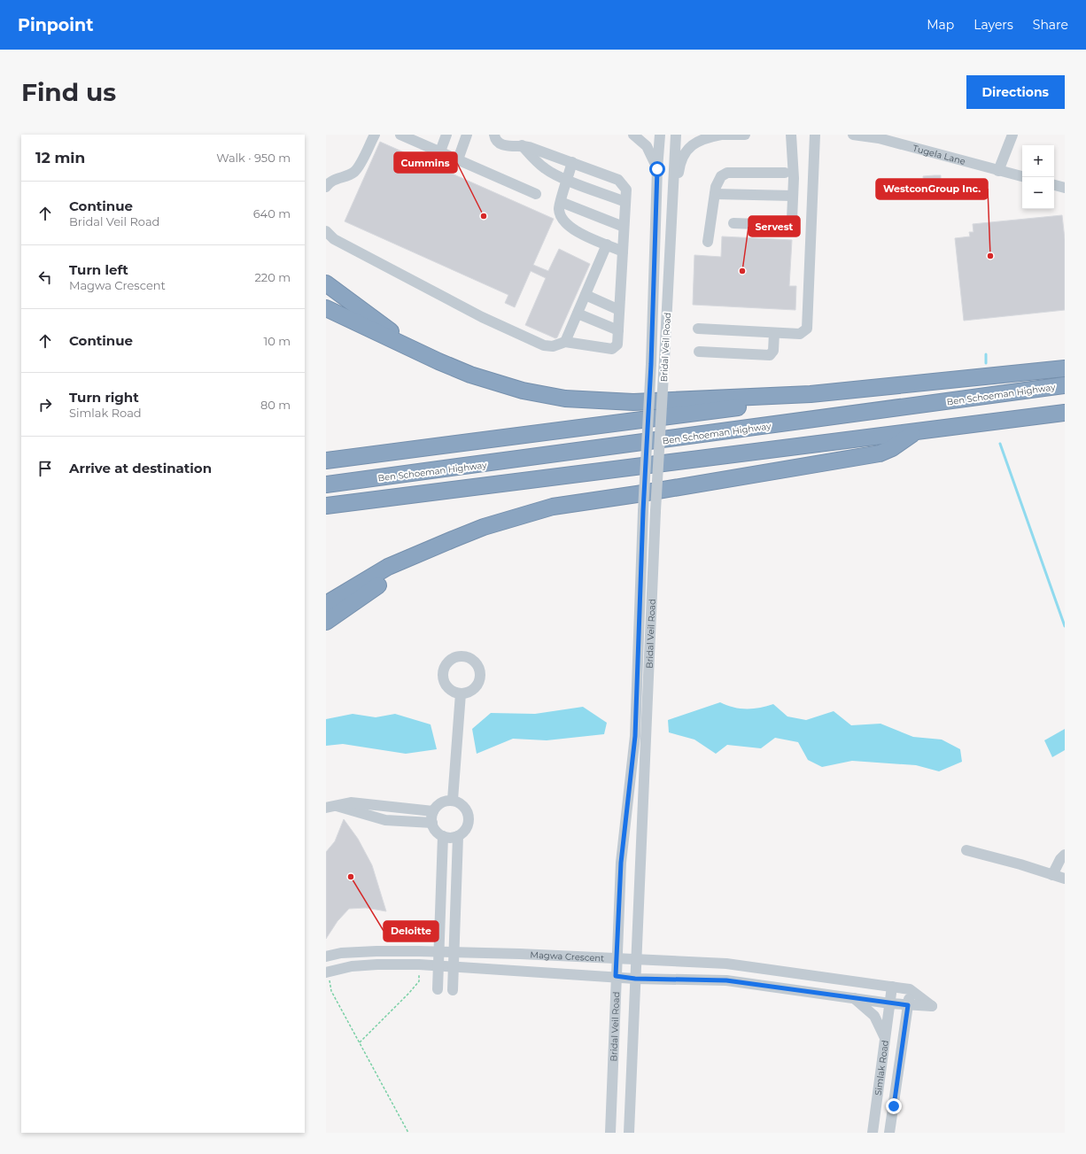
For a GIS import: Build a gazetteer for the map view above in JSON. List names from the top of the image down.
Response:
{
  "streets": {
    "highway": ["Ben Schoeman Highway"],
    "street": [
      "Tugela Lane",
      "Bridal Veil Road",
      "Magwa Crescent",
      "Simlak Road"
    ]
  },
  "crossings": [
    ["Bridal Veil Road", "Magwa Crescent"],
    ["Magwa Crescent", "Simlak Road"]
  ],
  "places": [
    "Cummins",
    "WestconGroup Inc.",
    "Servest",
    "Deloitte"
  ],
  "page": {
    "header": "Pinpoint",
    "nav": ["Map", "Layers", "Share"],
    "buttons": "Directions",
    "title": "Find us",
    "heading": ["12 min", "Walk · 950 m"],
    "map_buttons": ["+", "−"],
    "list": [
      ["Continue", "Bridal Veil Road", "640 m"],
      ["Turn left", "Magwa Crescent", "220 m"],
      ["Continue", "10 m"],
      ["Turn right", "Simlak Road", "80 m"],
      "Arrive at destination"
    ]
  }
}
